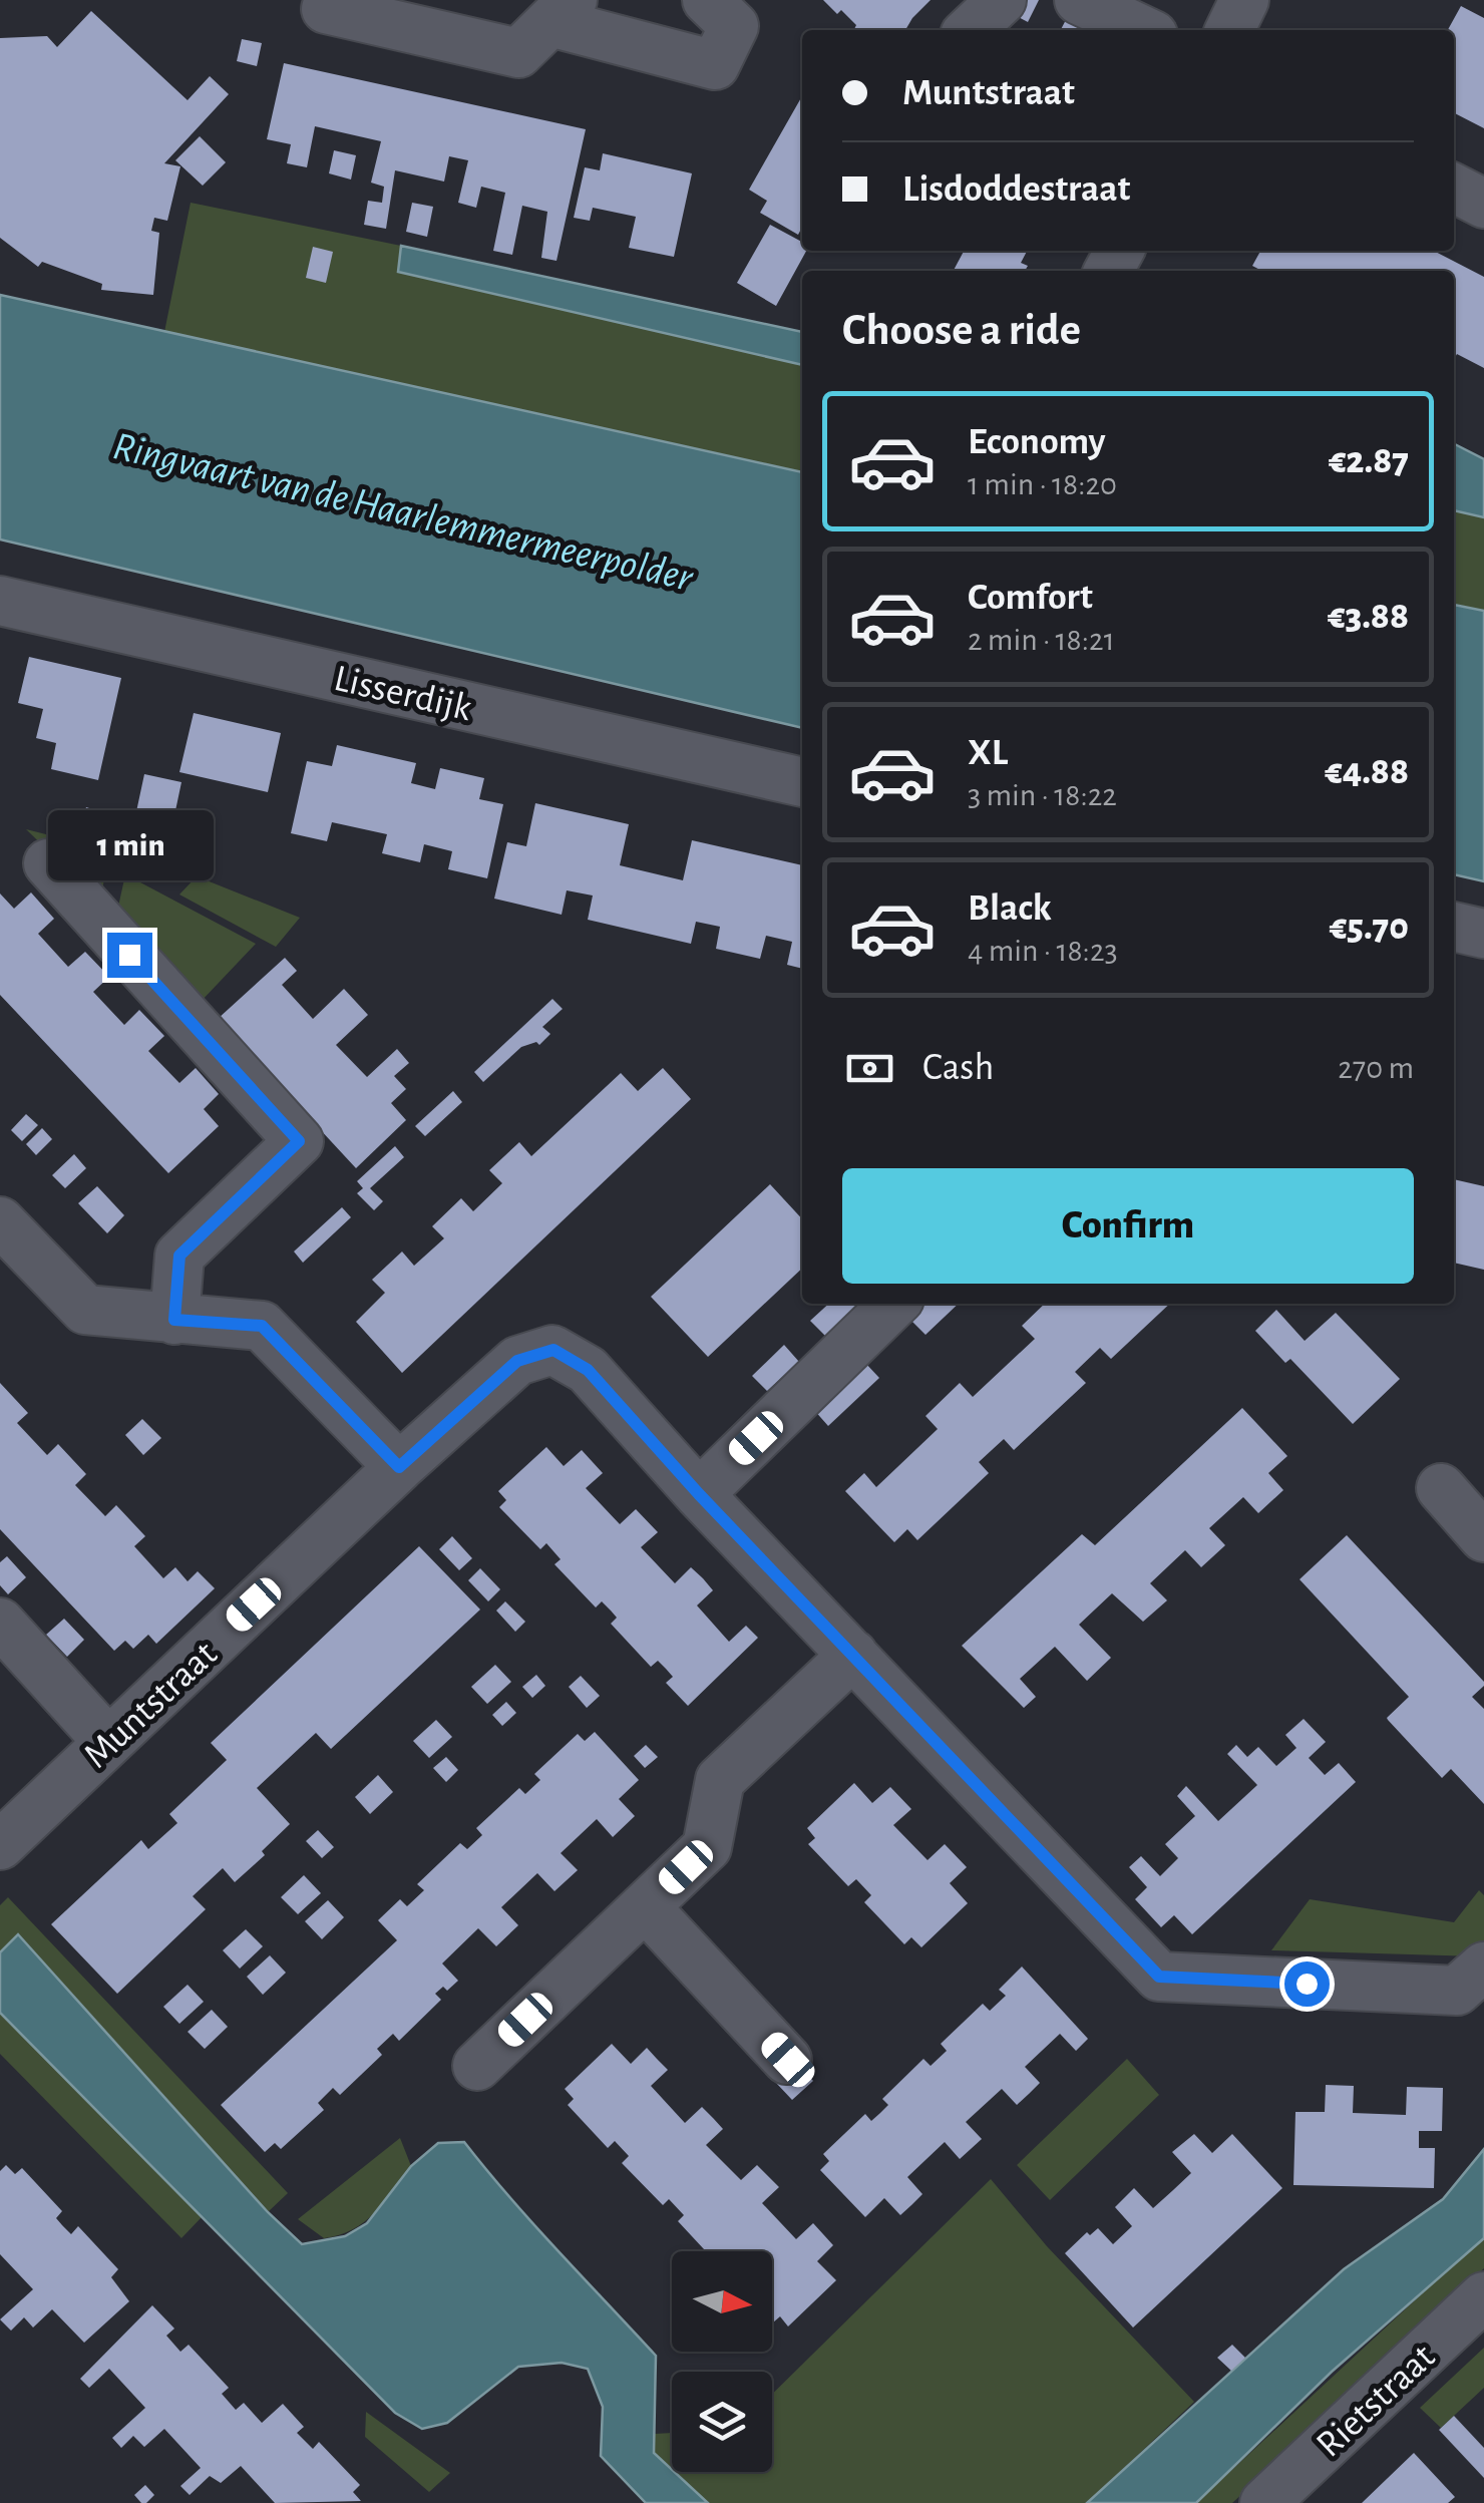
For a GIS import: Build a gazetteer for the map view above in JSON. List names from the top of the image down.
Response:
{
  "streets": {
    "street": ["Lisserdijk", "Muntstraat", "Rietstraat"]
  },
  "water": ["Ringvaart van de Haarlemmermeerpolder"],
  "north": "right",
  "page": {
    "banner": ["Muntstraat", "Lisdoddestraat"],
    "heading": "Choose a ride",
    "list": [
      {
        "name": "Economy",
        "note": "1 min · 18:20",
        "value": "€2.87"
      },
      {
        "name": "Comfort",
        "note": "2 min · 18:21",
        "value": "€3.88"
      },
      {
        "name": "XL",
        "note": "3 min · 18:22",
        "value": "€4.88"
      },
      {
        "name": "Black",
        "note": "4 min · 18:23",
        "value": "€5.70"
      }
    ],
    "bubble": "1 min",
    "pay": ["Cash", "270 m"],
    "buttons": "Confirm"
  }
}
